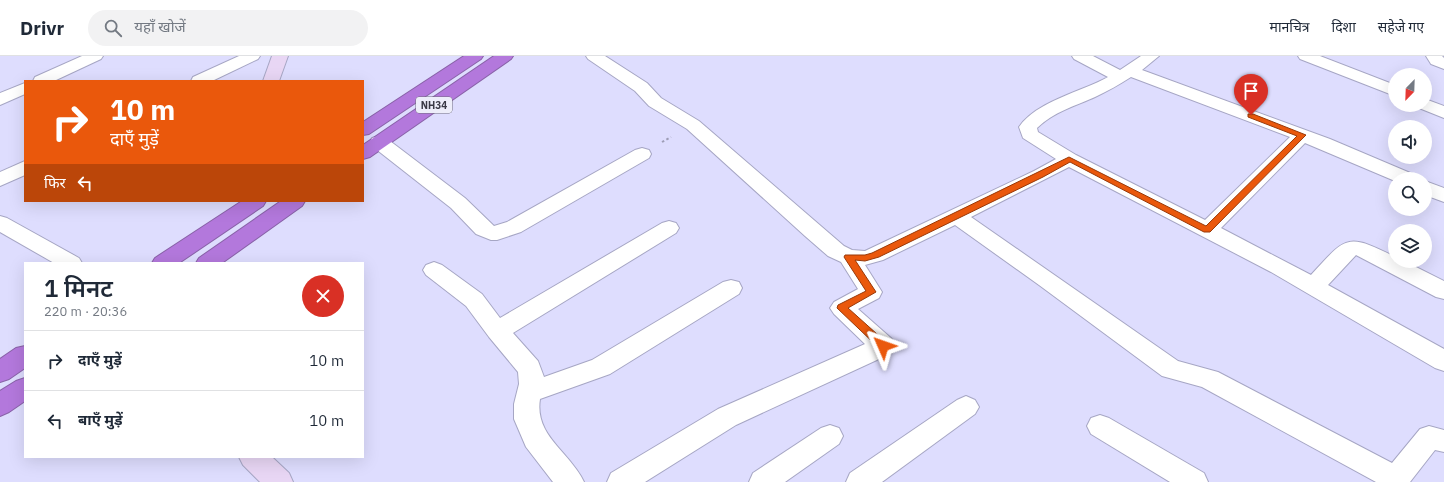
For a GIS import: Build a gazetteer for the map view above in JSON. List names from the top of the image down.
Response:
{
  "streets": {
    "highway": ["NH34"]
  },
  "north": "bottom left",
  "page": {
    "header": "Drivr",
    "search": "यहाँ खोजें",
    "nav": ["मानचित्र", "दिशा", "सहेजे गए"],
    "turn": ["10 m", "दाएँ मुड़ें"],
    "then": "फिर",
    "heading": ["1 मिनट", "220 m · 20:36"],
    "list": [
      {
        "name": "दाएँ मुड़ें",
        "value": "10 m"
      },
      {
        "name": "बाएँ मुड़ें",
        "value": "10 m"
      }
    ]
  }
}
